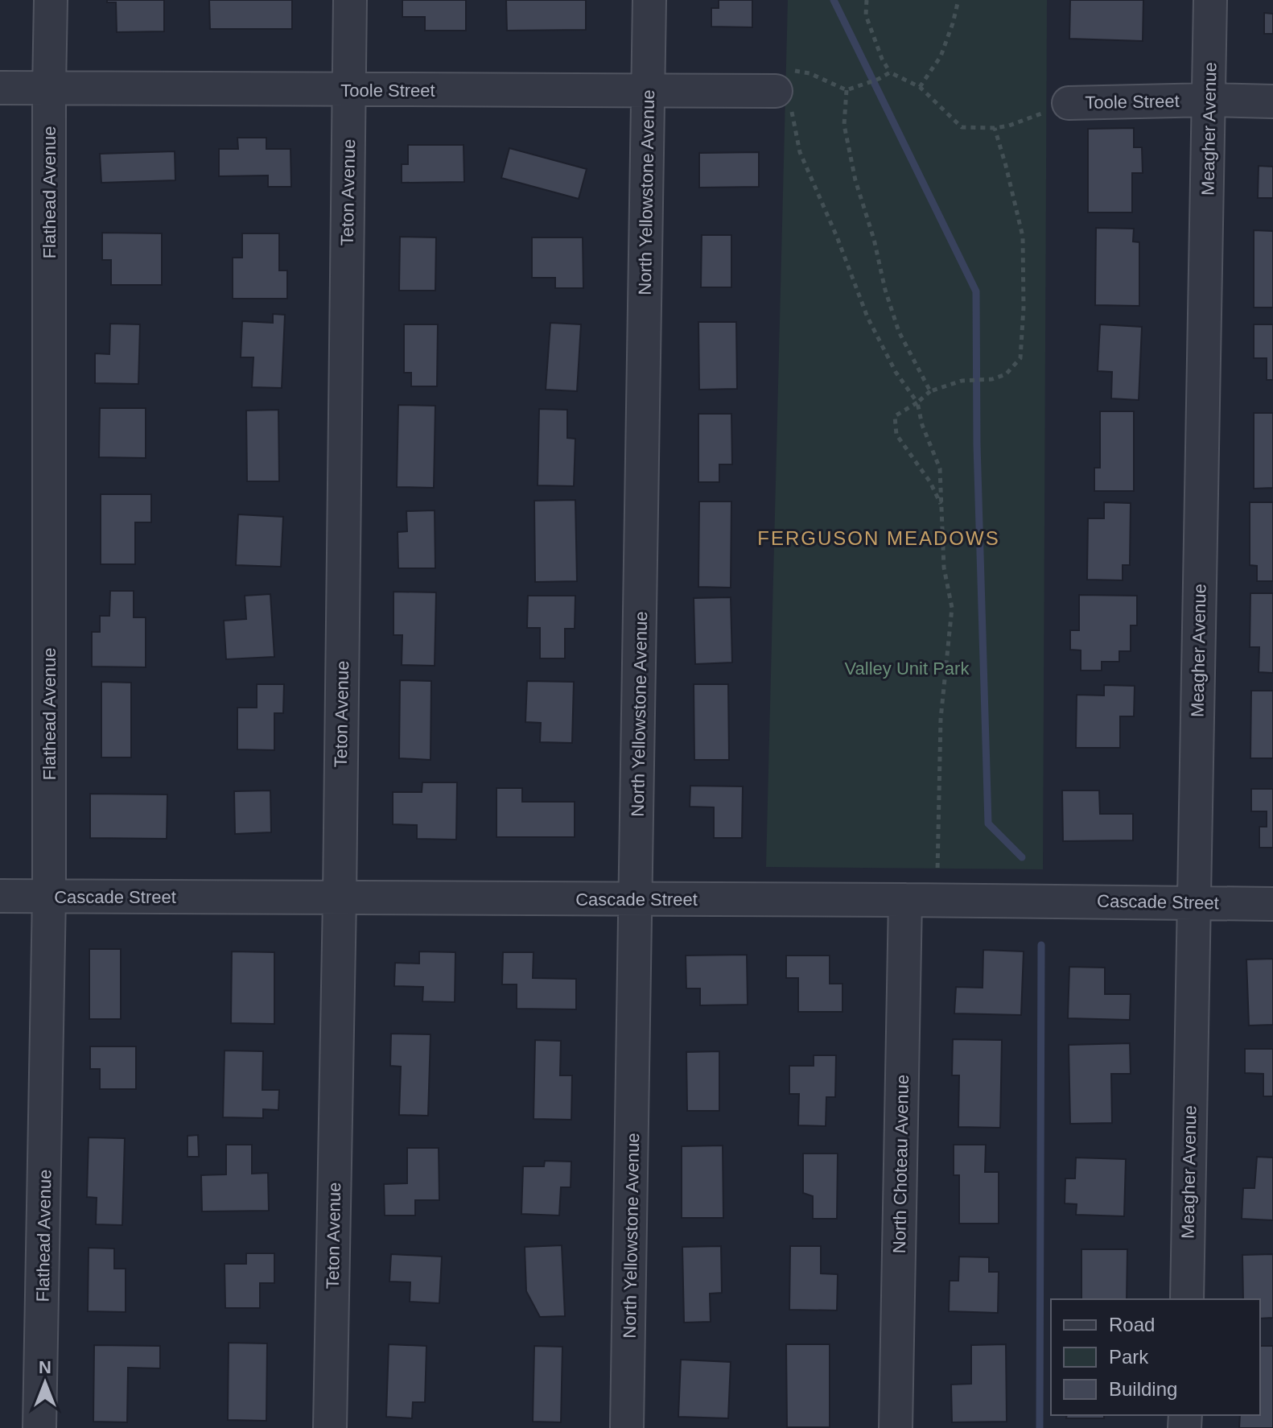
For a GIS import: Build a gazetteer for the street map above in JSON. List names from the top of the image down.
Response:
{
  "streets": {
    "street": [
      "Toole Street",
      "Meagher Avenue",
      "Flathead Avenue",
      "Teton Avenue",
      "North Yellowstone Avenue",
      "Cascade Street",
      "North Choteau Avenue"
    ]
  },
  "crossings": [
    ["Toole Street", "Meagher Avenue"],
    ["Toole Street", "Flathead Avenue"],
    ["Toole Street", "Teton Avenue"],
    ["Toole Street", "North Yellowstone Avenue"],
    ["Meagher Avenue", "Cascade Street"],
    ["Flathead Avenue", "Cascade Street"],
    ["Teton Avenue", "Cascade Street"],
    ["North Yellowstone Avenue", "Cascade Street"],
    ["Cascade Street", "North Choteau Avenue"]
  ],
  "districts": ["FERGUSON MEADOWS"],
  "parks": ["Valley Unit Park"],
  "legend": ["Road", "Park", "Building"],
  "north": "top"
}
